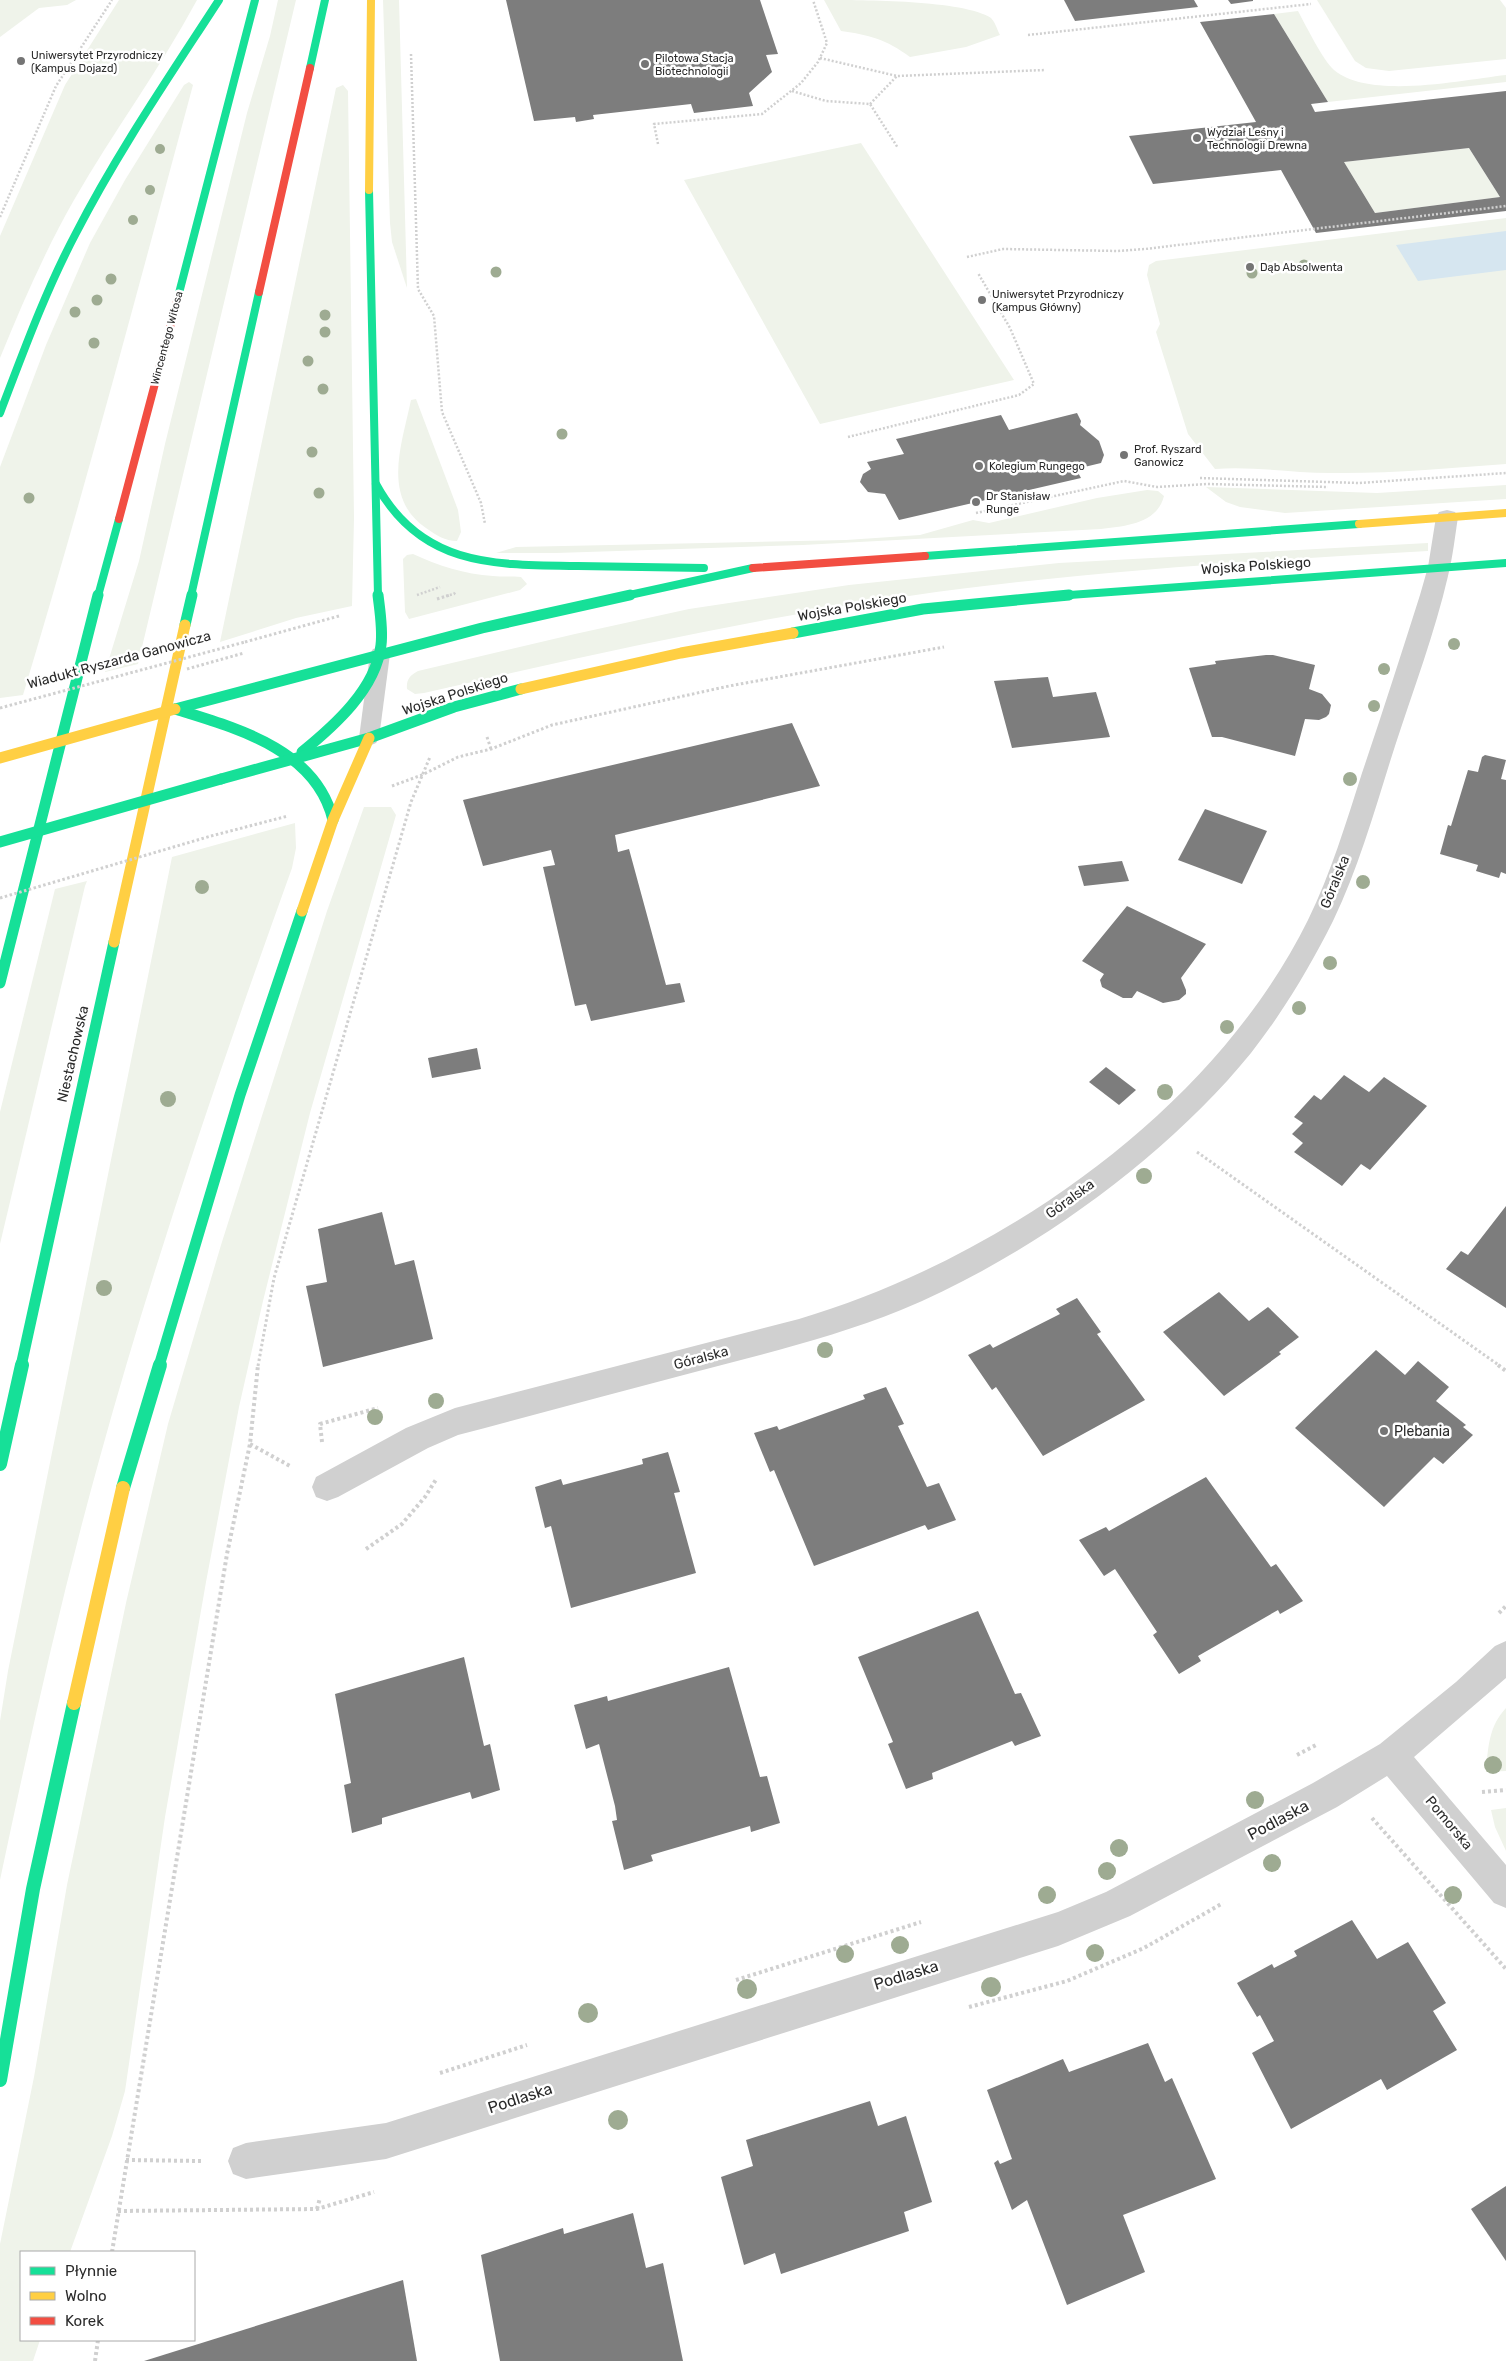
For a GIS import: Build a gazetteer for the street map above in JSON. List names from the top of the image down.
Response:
{
  "streets": {
    "main road": ["Wincentego Witosa", "Wojska Polskiego", "Niestachowska"],
    "street": ["Góralska", "Podlaska", "Pomorska"],
    "path": ["Wiadukt Ryszarda Ganowicza"]
  },
  "crossings": [
    ["Wojska Polskiego", "Góralska"],
    ["Podlaska", "Pomorska"]
  ],
  "places": [
    "Uniwersytet Przyrodniczy (Kampus Dojazd)",
    "Pilotowa Stacja Biotechnologii",
    "Wydział Leśny i Technologii Drewna",
    "Dąb Absolwenta",
    "Uniwersytet Przyrodniczy (Kampus Główny)",
    "Prof. Ryszard Ganowicz",
    "Kolegium Rungego",
    "Dr Stanisław Runge",
    "Plebania"
  ],
  "legend": ["Płynnie", "Wolno", "Korek"]
}
